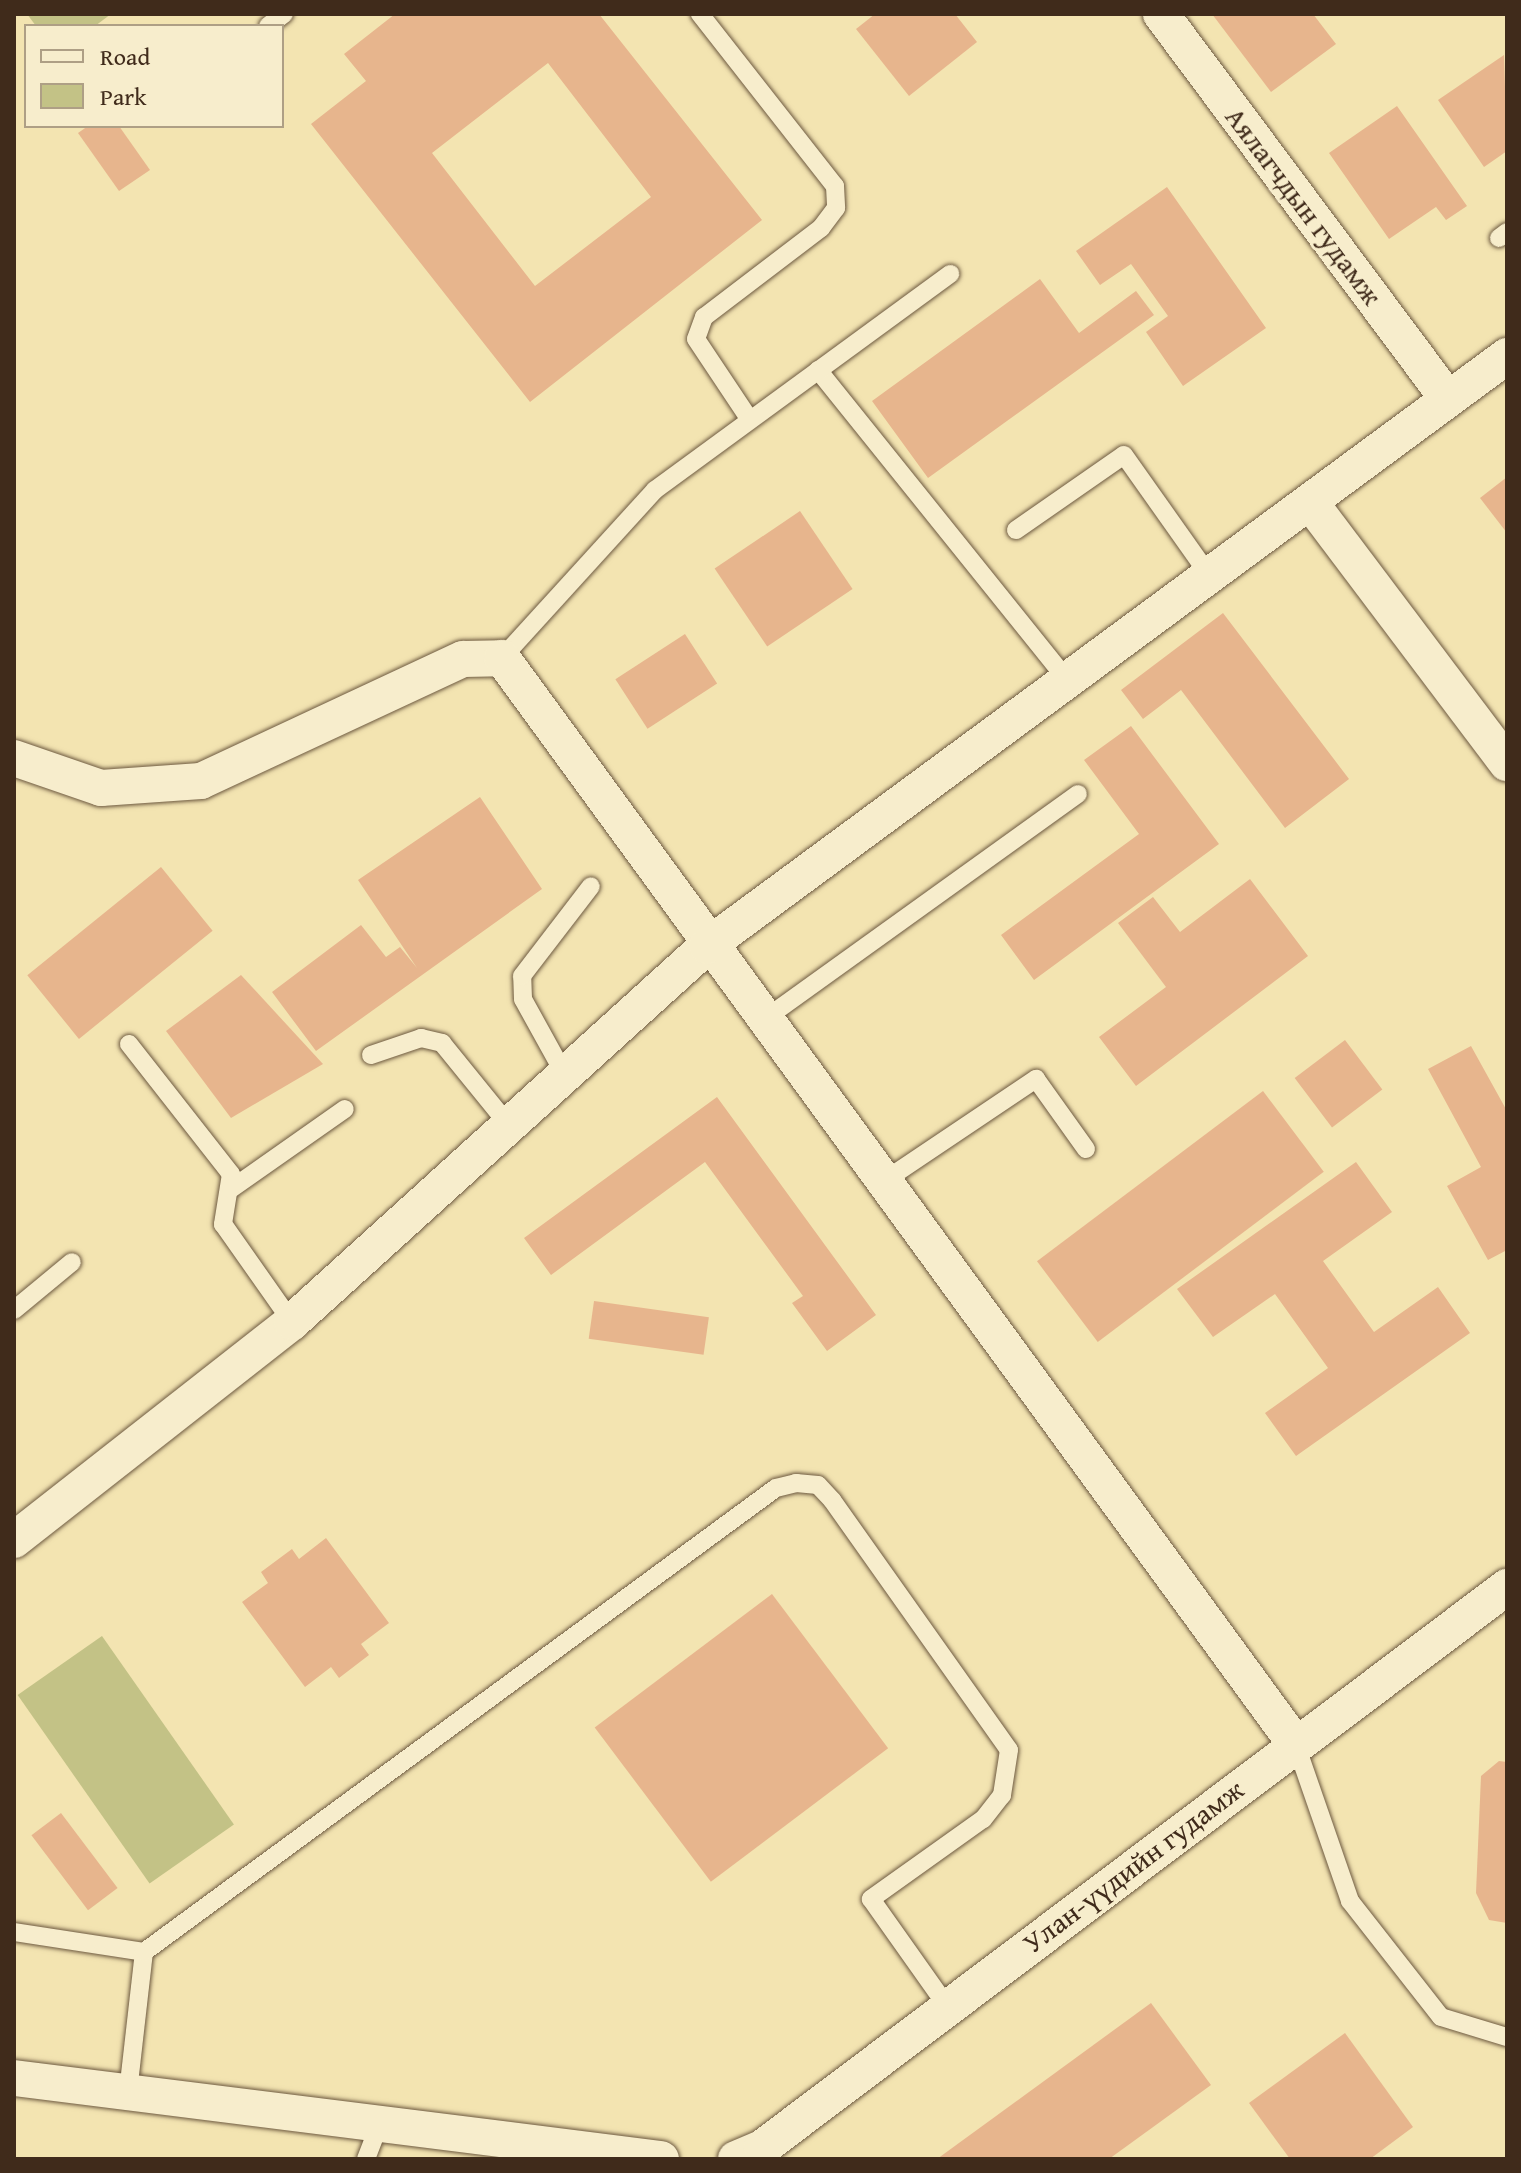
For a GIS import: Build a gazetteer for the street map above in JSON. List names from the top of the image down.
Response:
{
  "streets": {
    "street": ["Аялагчдын гудамж", "Улан-үүдийн гудамж"]
  },
  "legend": ["Road", "Park"]
}
